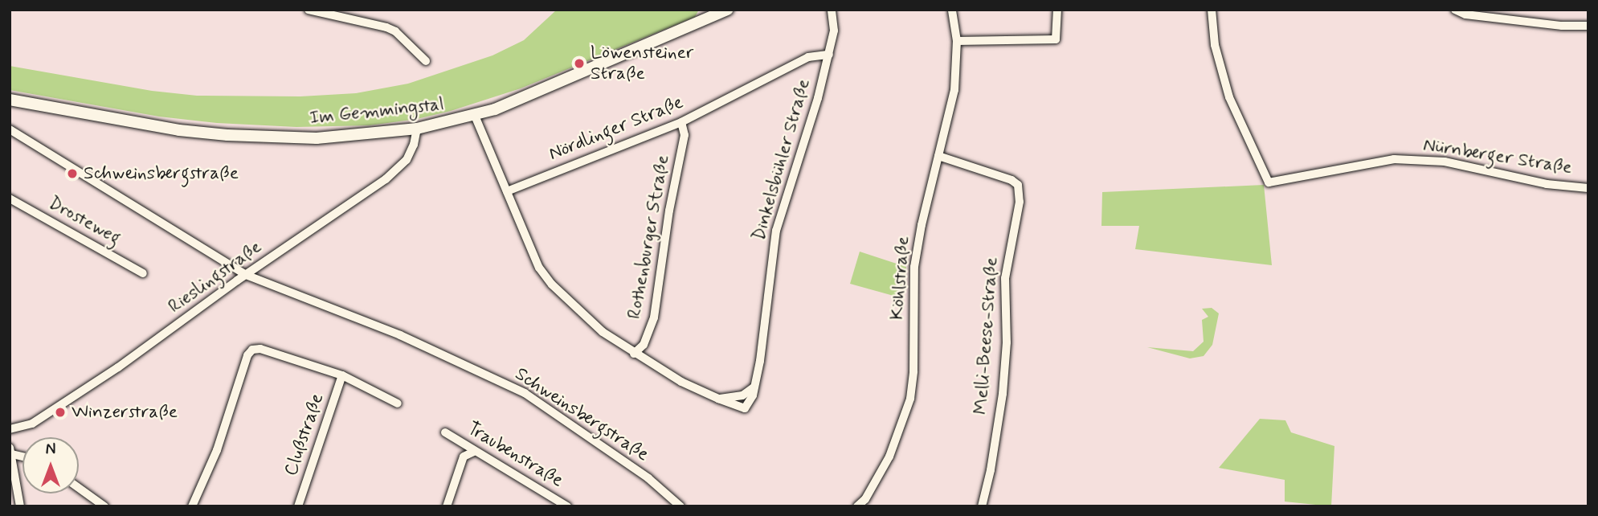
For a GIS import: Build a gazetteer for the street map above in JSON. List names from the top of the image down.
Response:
{
  "streets": {
    "street": [
      "Im Gemmingstal",
      "Nördlinger Straße",
      "Nürnberger Straße",
      "Dinkelsbühler Straße",
      "Drosteweg",
      "Rothenburger Straße",
      "Rieslingstraße",
      "Köhlstraße",
      "Melli-Beese-Straße",
      "Schweinsbergstraße",
      "Clußstraße",
      "Traubenstraße"
    ]
  },
  "crossings": [
    ["Im Gemmingstal", "Rieslingstraße"],
    ["Nördlinger Straße", "Dinkelsbühler Straße"],
    ["Nördlinger Straße", "Rothenburger Straße"],
    ["Rieslingstraße", "Schweinsbergstraße"],
    ["Köhlstraße", "Melli-Beese-Straße"]
  ],
  "places": ["Löwensteiner Straße", "Schweinsbergstraße", "Winzerstraße"],
  "north": "top"
}
